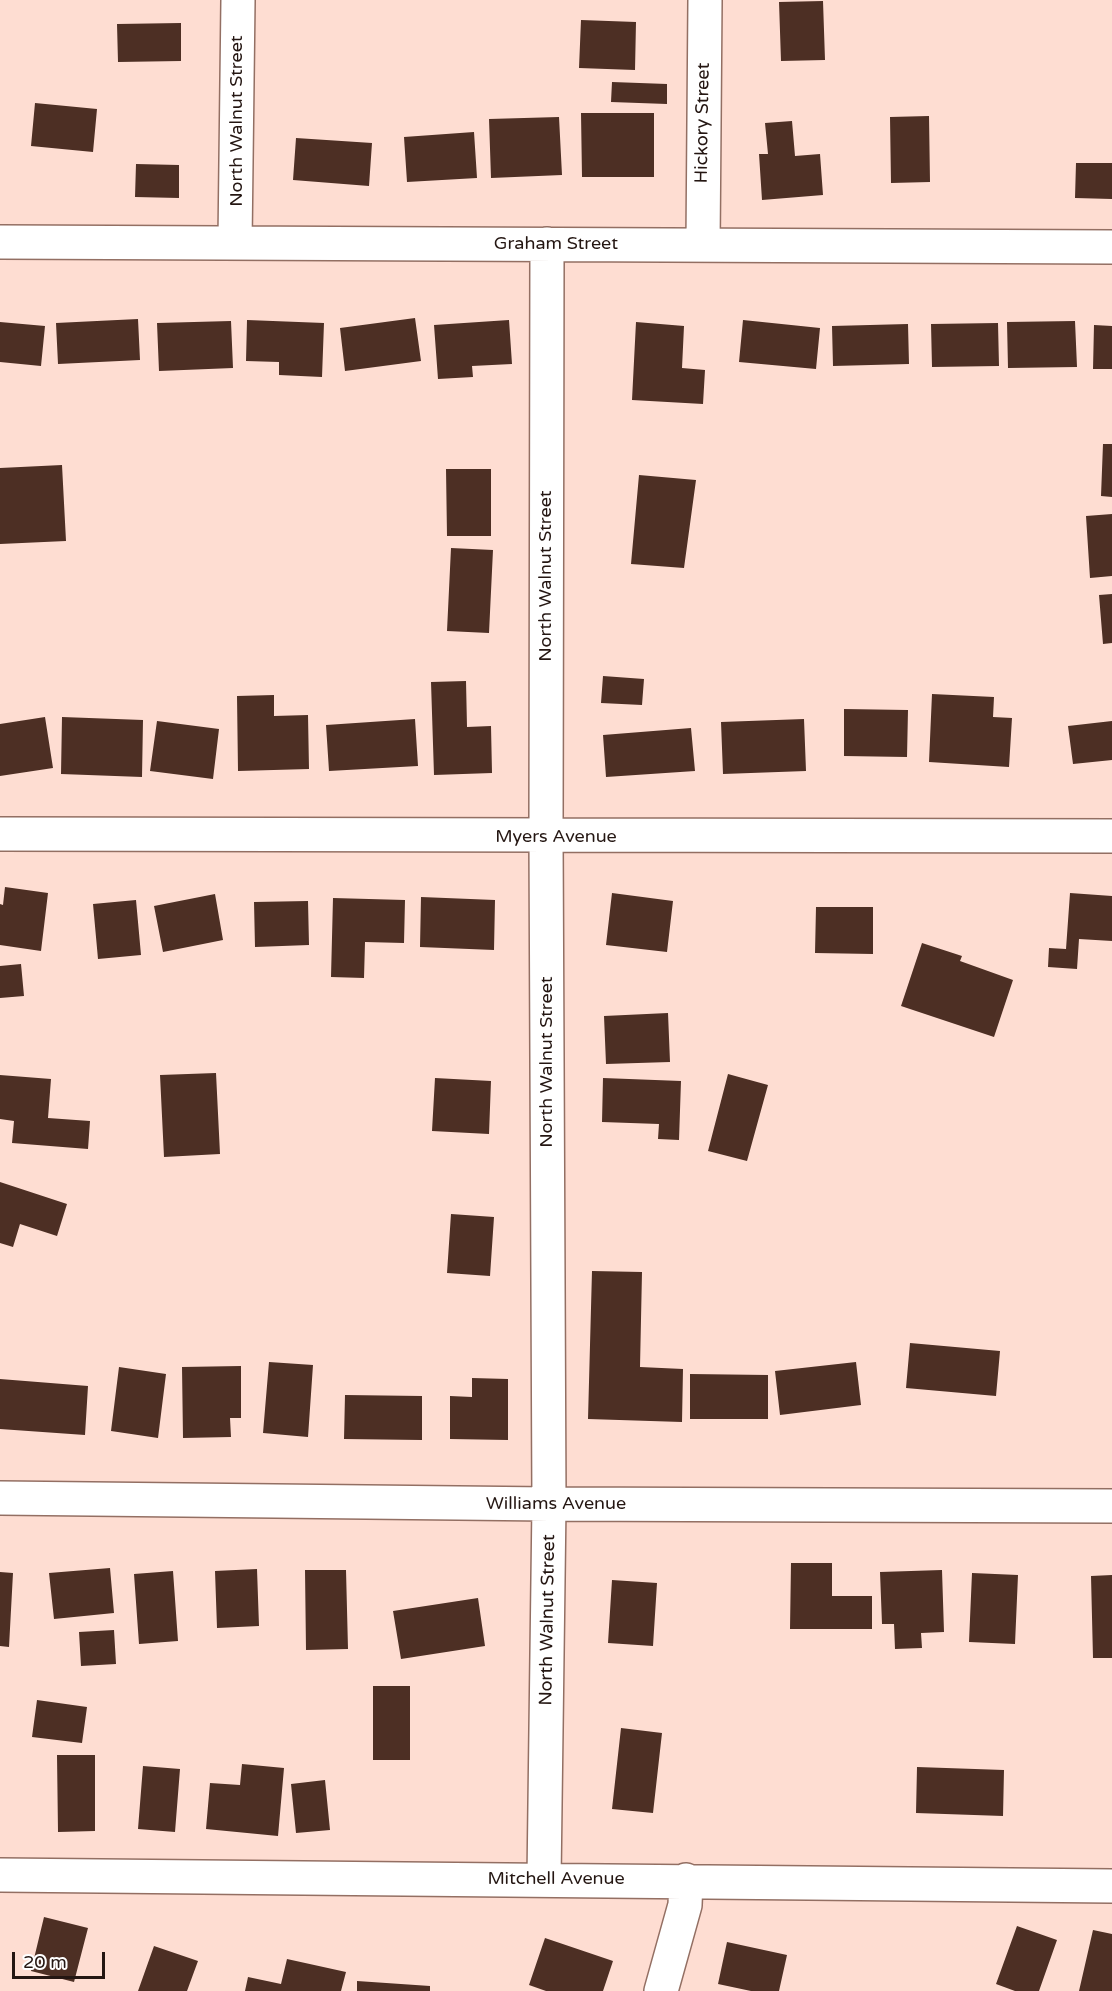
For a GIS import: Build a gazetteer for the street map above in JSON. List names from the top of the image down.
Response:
{
  "streets": {
    "street": [
      "North Walnut Street",
      "Hickory Street",
      "Graham Street",
      "Myers Avenue",
      "Williams Avenue",
      "Mitchell Avenue"
    ]
  },
  "crossings": [
    ["North Walnut Street", "Graham Street"],
    ["North Walnut Street", "Myers Avenue"],
    ["North Walnut Street", "Williams Avenue"],
    ["North Walnut Street", "Mitchell Avenue"],
    ["Hickory Street", "Graham Street"]
  ],
  "scale_bar": "20 m"
}
